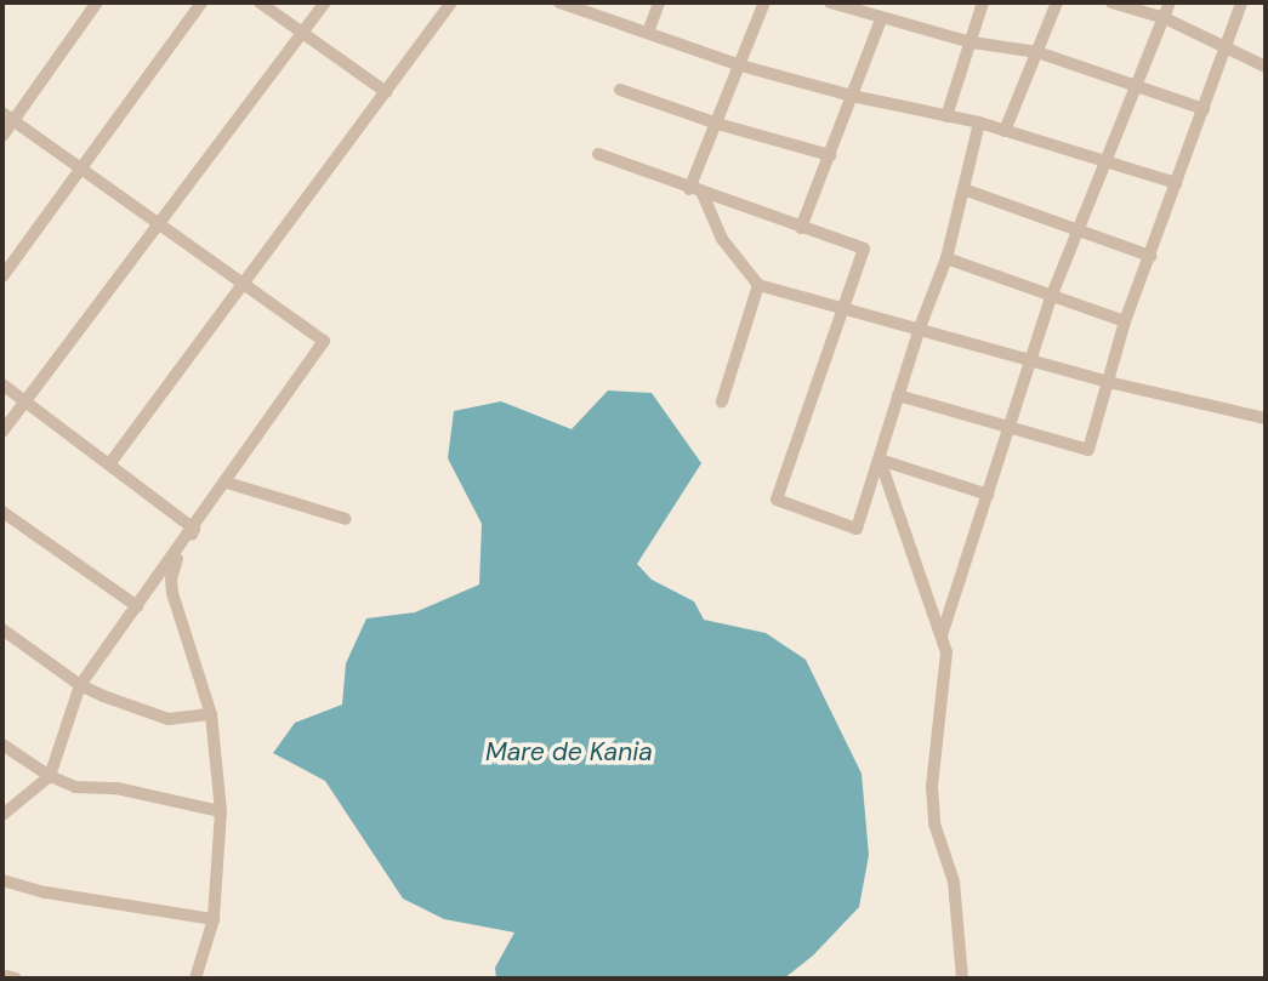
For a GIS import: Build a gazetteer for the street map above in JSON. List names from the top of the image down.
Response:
{
  "water": ["Mare de Kania"]
}
